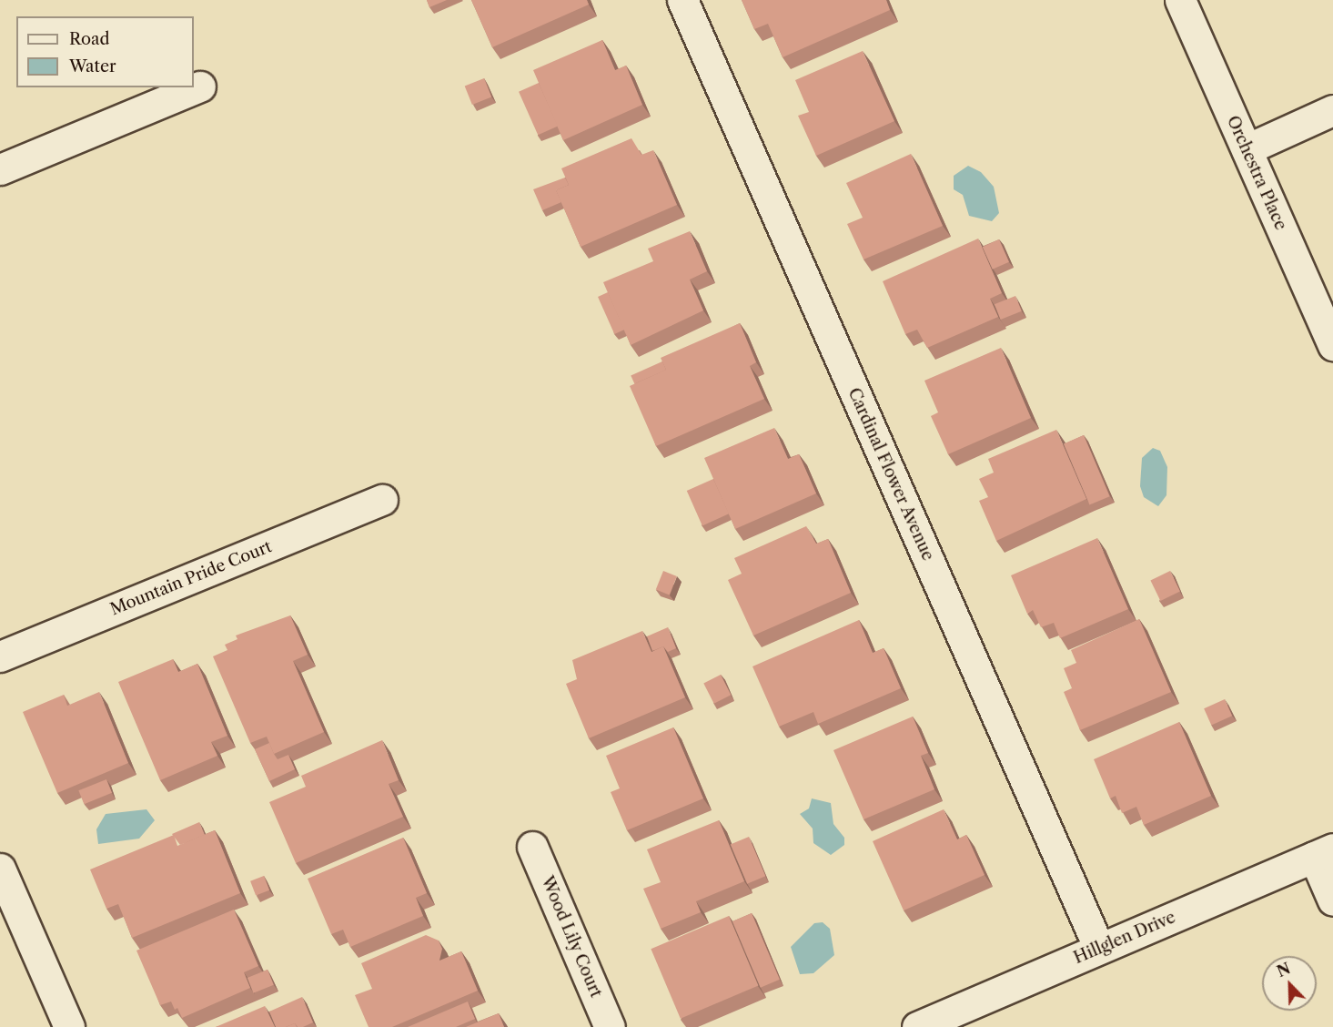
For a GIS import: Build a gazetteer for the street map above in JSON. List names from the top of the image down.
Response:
{
  "streets": {
    "street": [
      "Orchestra Place",
      "Cardinal Flower Avenue",
      "Mountain Pride Court",
      "Wood Lily Court",
      "Hillglen Drive"
    ]
  },
  "crossings": [
    ["Cardinal Flower Avenue", "Hillglen Drive"]
  ],
  "legend": ["Road", "Water"],
  "north": "top left"
}
